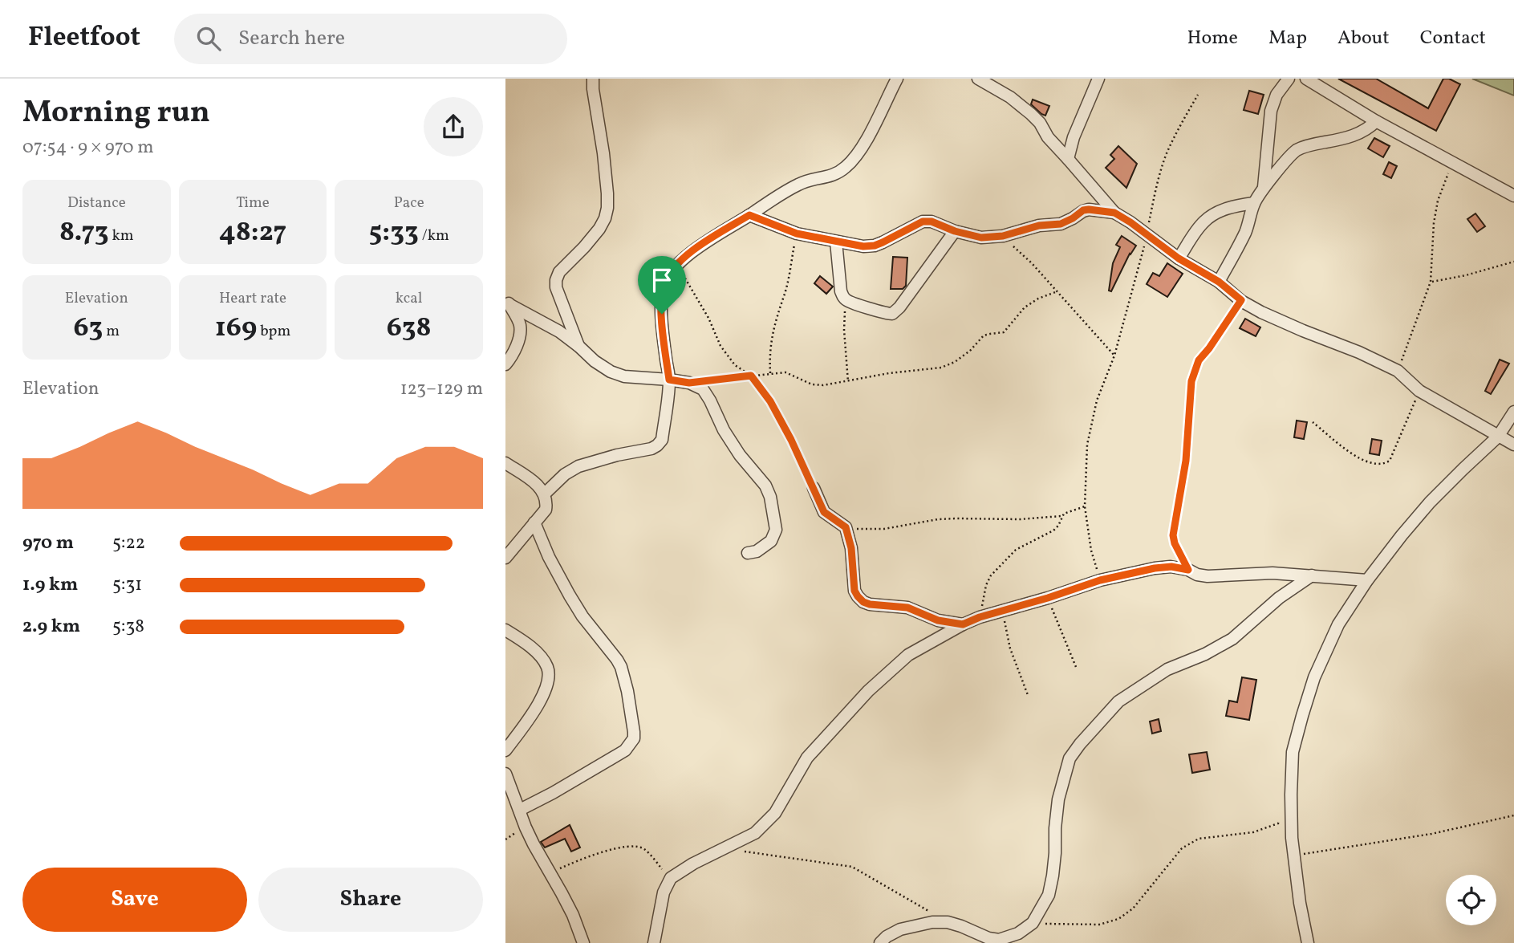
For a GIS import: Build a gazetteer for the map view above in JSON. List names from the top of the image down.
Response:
{
  "page": {
    "header": "Fleetfoot",
    "search": "Search here",
    "nav": [
      "Home",
      "Map",
      "About",
      "Contact"
    ],
    "heading": ["Morning run", "07:54 · 9 × 970 m"],
    "stats": [
      ["Distance", "8.73 km"],
      ["Time", "48:27"],
      ["Pace", "5:33 /km"],
      ["Elevation", "63 m"],
      ["Heart rate", "169 bpm"],
      ["kcal", "638"]
    ],
    "chart": ["Elevation", "123–129 m"],
    "list": [
      {
        "name": "970 m",
        "note": "5:22"
      },
      {
        "name": "1.9 km",
        "note": "5:31"
      },
      {
        "name": "2.9 km",
        "note": "5:38"
      }
    ],
    "buttons": ["Save", "Share"]
  }
}
